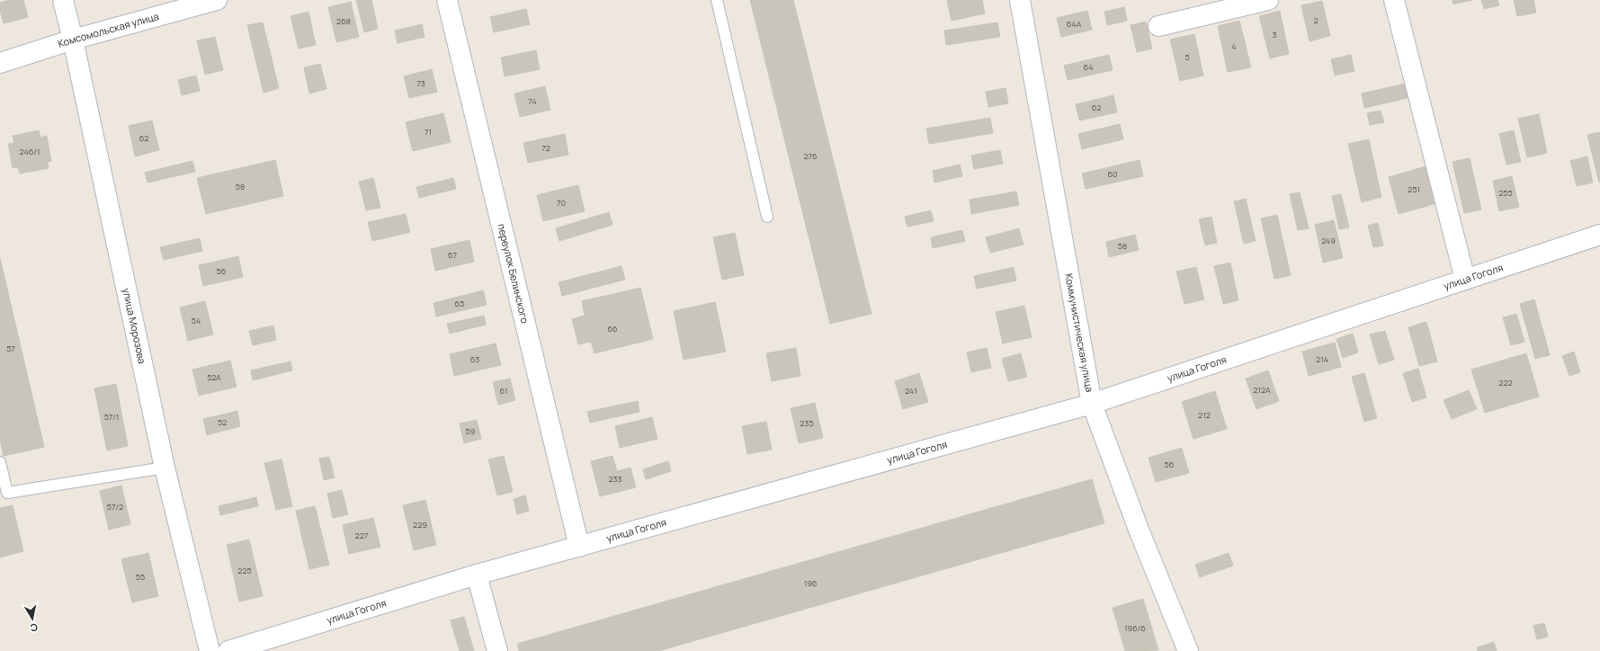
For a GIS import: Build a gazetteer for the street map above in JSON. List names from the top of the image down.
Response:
{
  "streets": {
    "street": [
      "Комсомольская улица",
      "переулок Белинского",
      "улица Гоголя",
      "улица Морозова",
      "Коммунистическая улица"
    ]
  },
  "crossings": [
    ["Комсомольская улица", "улица Морозова"],
    ["переулок Белинского", "улица Гоголя"],
    ["улица Гоголя", "Коммунистическая улица"]
  ],
  "house_numbers": [
    "2",
    "268",
    "64А",
    "3",
    "4",
    "5",
    "64",
    "73",
    "74",
    "62",
    "71",
    "62",
    "72",
    "246/1",
    "276",
    "60",
    "58",
    "251",
    "255",
    "70",
    "249",
    "58",
    "67",
    "56",
    "65",
    "54",
    "66",
    "57",
    "63",
    "214",
    "52А",
    "222",
    "212А",
    "61",
    "241",
    "212",
    "57/1",
    "52",
    "235",
    "59",
    "56",
    "233",
    "57/2",
    "229",
    "227",
    "225",
    "55",
    "196",
    "196/6"
  ],
  "north": "bottom"
}
